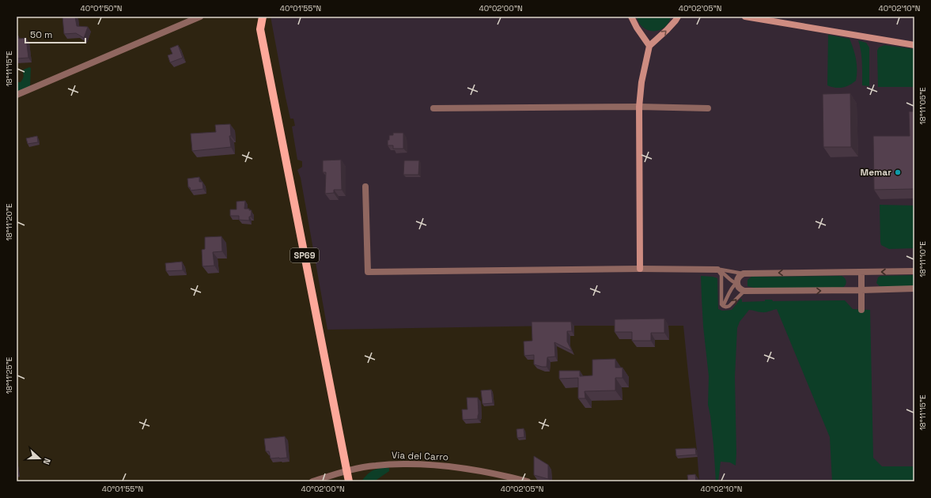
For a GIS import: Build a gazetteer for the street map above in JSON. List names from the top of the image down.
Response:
{
  "streets": {
    "main road": ["SP69"],
    "street": ["Via del Carro"]
  },
  "crossings": [
    ["SP69", "Via del Carro"]
  ],
  "places": ["Memar"],
  "scale_bar": "50 m",
  "north": "right",
  "coordinates": [
    "40°01'50\"N",
    "40°01'55\"N",
    "40°02'00\"N",
    "40°02'05\"N",
    "40°02'10\"N",
    "18°11'15\"E",
    "18°11'05\"E",
    "18°11'20\"E",
    "18°11'10\"E",
    "18°11'25\"E"
  ]
}
